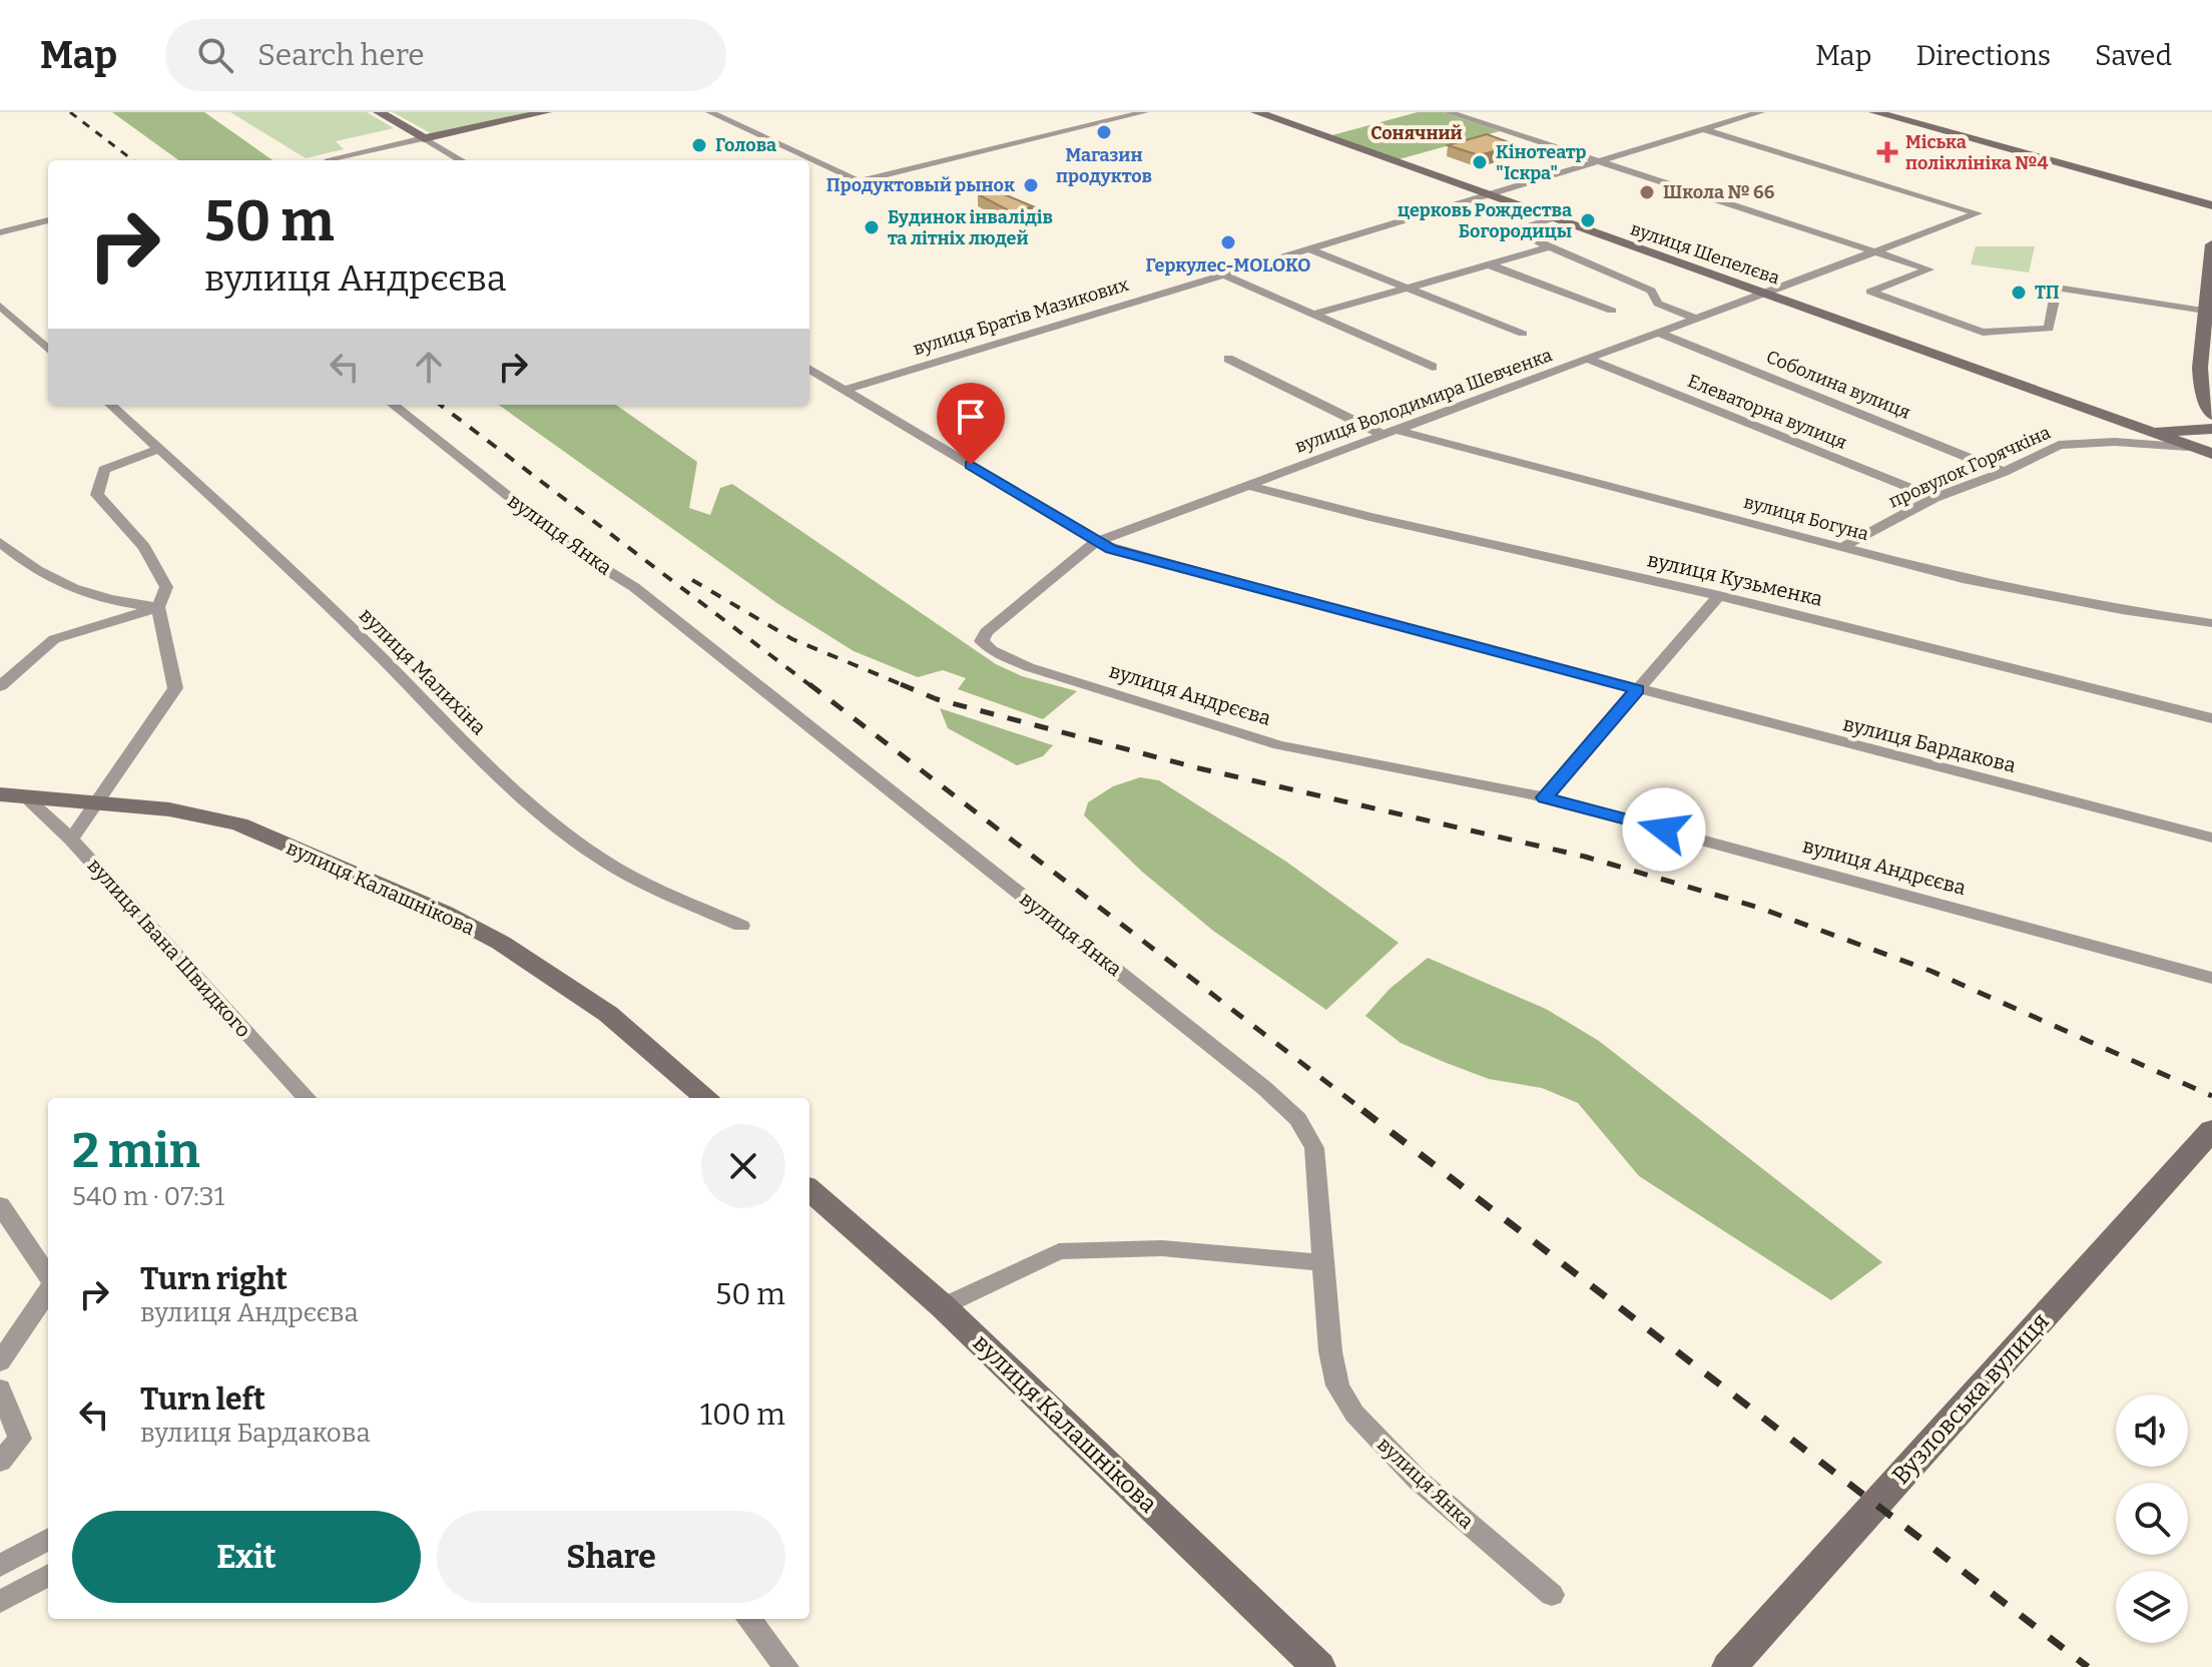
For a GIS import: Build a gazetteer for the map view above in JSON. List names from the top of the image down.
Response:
{
  "streets": {
    "street": [
      "вулиця Шепелєва",
      "вулиця Братів Мазикових",
      "Соболина вулиця",
      "вулиця Володимира Шевченка",
      "Елеваторна вулиця",
      "провулок Горячкіна",
      "вулиця Богуна",
      "вулиця Янка",
      "вулиця Кузьменка",
      "вулиця Малихіна",
      "вулиця Андрєєва",
      "вулиця Бардакова",
      "вулиця Калашнікова",
      "вулиця Івана Швидкого",
      "Вузловська вулиця"
    ]
  },
  "crossings": [
    ["вулиця Шепелєва", "вулиця Братів Мазикових"],
    ["вулиця Шепелєва", "вулиця Володимира Шевченка"],
    ["вулиця Братів Мазикових", "вулиця Володимира Шевченка"],
    ["вулиця Братів Мазикових", "вулиця Бардакова"],
    ["Соболина вулиця", "вулиця Володимира Шевченка"],
    ["Соболина вулиця", "провулок Горячкіна"],
    ["вулиця Володимира Шевченка", "Елеваторна вулиця"],
    ["вулиця Володимира Шевченка", "вулиця Богуна"],
    ["вулиця Володимира Шевченка", "вулиця Кузьменка"],
    ["вулиця Володимира Шевченка", "вулиця Андрєєва"],
    ["вулиця Володимира Шевченка", "вулиця Бардакова"],
    ["Елеваторна вулиця", "провулок Горячкіна"],
    ["провулок Горячкіна", "вулиця Богуна"],
    ["вулиця Андрєєва", "вулиця Бардакова"],
    ["вулиця Калашнікова", "вулиця Івана Швидкого"]
  ],
  "districts": ["Сонячний"],
  "places": {
    "other": [
      "Магазин продуктов",
      "Голова",
      "Кінотеатр \"Іскра\"",
      "Продуктовый рынок",
      "Школа № 66",
      "церковь Рождества Богородицы",
      "Будинок інвалідів та літніх людей",
      "Геркулес-MOLOKO",
      "ТП"
    ],
    "health": ["Міська поліклініка №4"]
  },
  "page": {
    "header": "Map",
    "search": "Search here",
    "nav": ["Map", "Directions", "Saved"],
    "turn": ["50 m", "вулиця Андрєєва"],
    "heading": ["2 min", "540 m · 07:31"],
    "list": [
      {
        "name": "Turn right",
        "note": "вулиця Андрєєва",
        "value": "50 m"
      },
      {
        "name": "Turn left",
        "note": "вулиця Бардакова",
        "value": "100 m"
      }
    ],
    "buttons": ["Exit", "Share"]
  }
}
